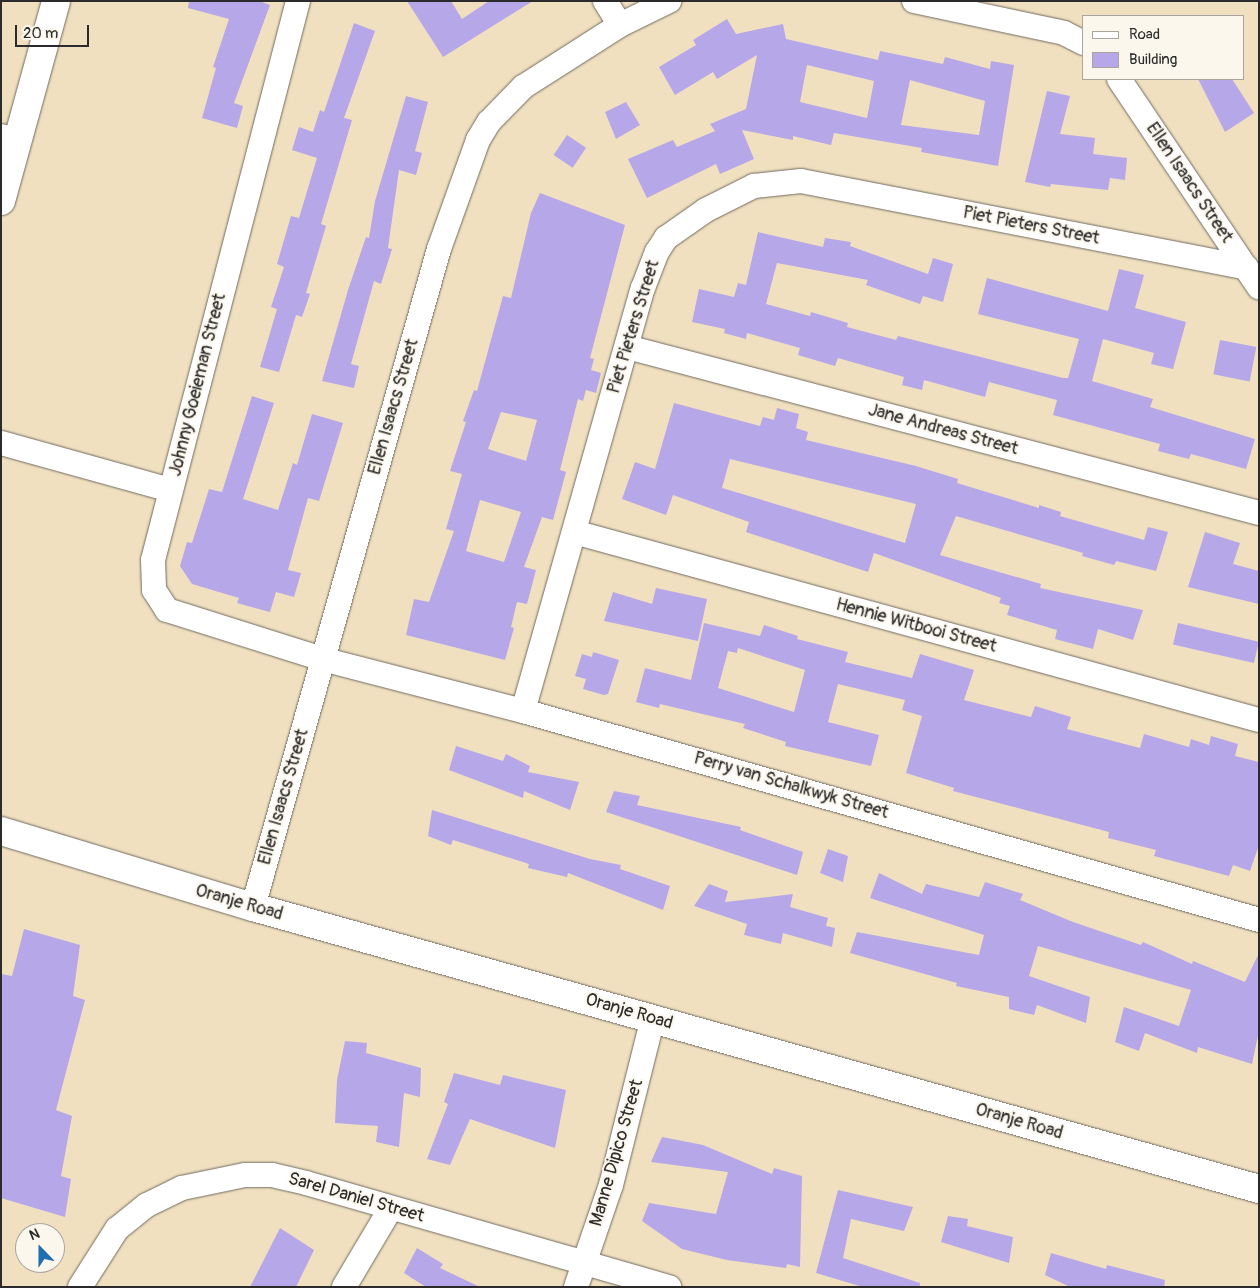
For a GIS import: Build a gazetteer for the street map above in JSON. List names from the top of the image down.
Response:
{
  "streets": {
    "street": [
      "Ellen Isaacs Street",
      "Piet Pieters Street",
      "Johnny Goeieman Street",
      "Jane Andreas Street",
      "Hennie Witbooi Street",
      "Perry van Schalkwyk Street",
      "Oranje Road",
      "Manne Dipico Street",
      "Sarel Daniel Street"
    ]
  },
  "crossings": [
    ["Ellen Isaacs Street", "Piet Pieters Street"],
    ["Ellen Isaacs Street", "Johnny Goeieman Street"],
    ["Ellen Isaacs Street", "Perry van Schalkwyk Street"],
    ["Ellen Isaacs Street", "Oranje Road"],
    ["Piet Pieters Street", "Jane Andreas Street"],
    ["Piet Pieters Street", "Hennie Witbooi Street"],
    ["Piet Pieters Street", "Perry van Schalkwyk Street"],
    ["Johnny Goeieman Street", "Perry van Schalkwyk Street"],
    ["Oranje Road", "Manne Dipico Street"],
    ["Manne Dipico Street", "Sarel Daniel Street"]
  ],
  "legend": ["Road", "Building"],
  "scale_bar": "20 m",
  "north": "top"
}
